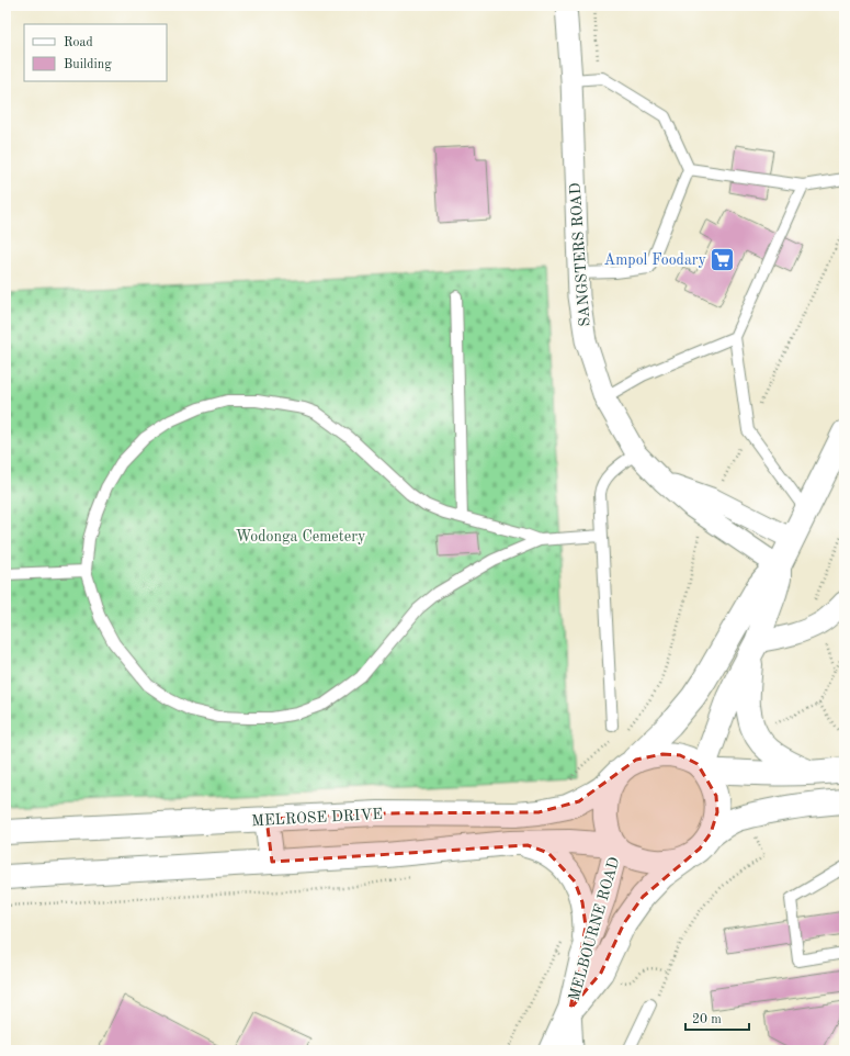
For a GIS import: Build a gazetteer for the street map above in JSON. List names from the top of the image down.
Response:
{
  "streets": {
    "main road": ["MELROSE DRIVE", "MELBOURNE ROAD"],
    "street": ["SANGSTERS ROAD"]
  },
  "crossings": [
    ["MELROSE DRIVE", "MELBOURNE ROAD"]
  ],
  "parks": ["Wodonga Cemetery"],
  "places": {
    "supermarket": ["Ampol Foodary"]
  },
  "legend": ["Road", "Building"],
  "scale_bar": "20 m"
}
